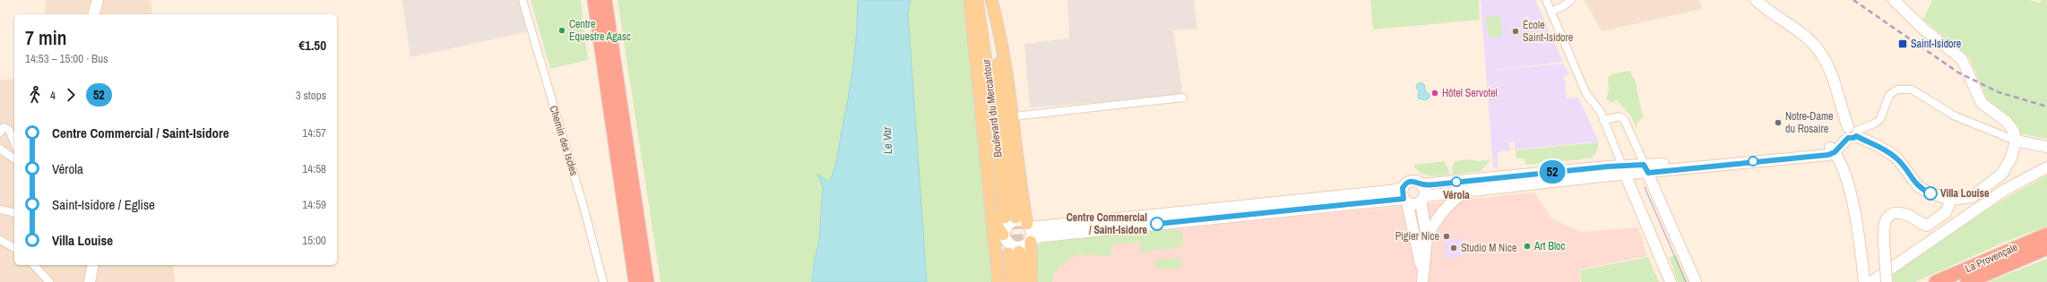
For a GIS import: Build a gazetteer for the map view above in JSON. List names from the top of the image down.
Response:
{
  "streets": {
    "highway": ["La Provençale"],
    "main road": ["Boulevard du Mercantour"],
    "street": ["Chemin des Iscles"]
  },
  "water": ["Le Var"],
  "places": {
    "other": [
      "Centre Equestre Agasc",
      "École Saint-Isidore",
      "Hôtel Servotel",
      "Notre-Dame du Rosaire",
      "Vérola",
      "Villa Louise",
      "Centre Commercial / Saint-Isidore",
      "Pigier Nice",
      "Art Bloc",
      "Studio M Nice"
    ],
    "transit": ["Saint-Isidore"]
  },
  "lines": ["bus line 52"],
  "page": {
    "on_map": "52",
    "heading": ["7 min", "14:53 – 15:00 · Bus", "€1.50"],
    "legs": ["4", "52", "3 stops"],
    "list": [
      {
        "name": "Centre Commercial / Saint-Isidore",
        "value": "14:57"
      },
      {
        "name": "Vérola",
        "value": "14:58"
      },
      {
        "name": "Saint-Isidore / Eglise",
        "value": "14:59"
      },
      {
        "name": "Villa Louise",
        "value": "15:00"
      }
    ]
  }
}
